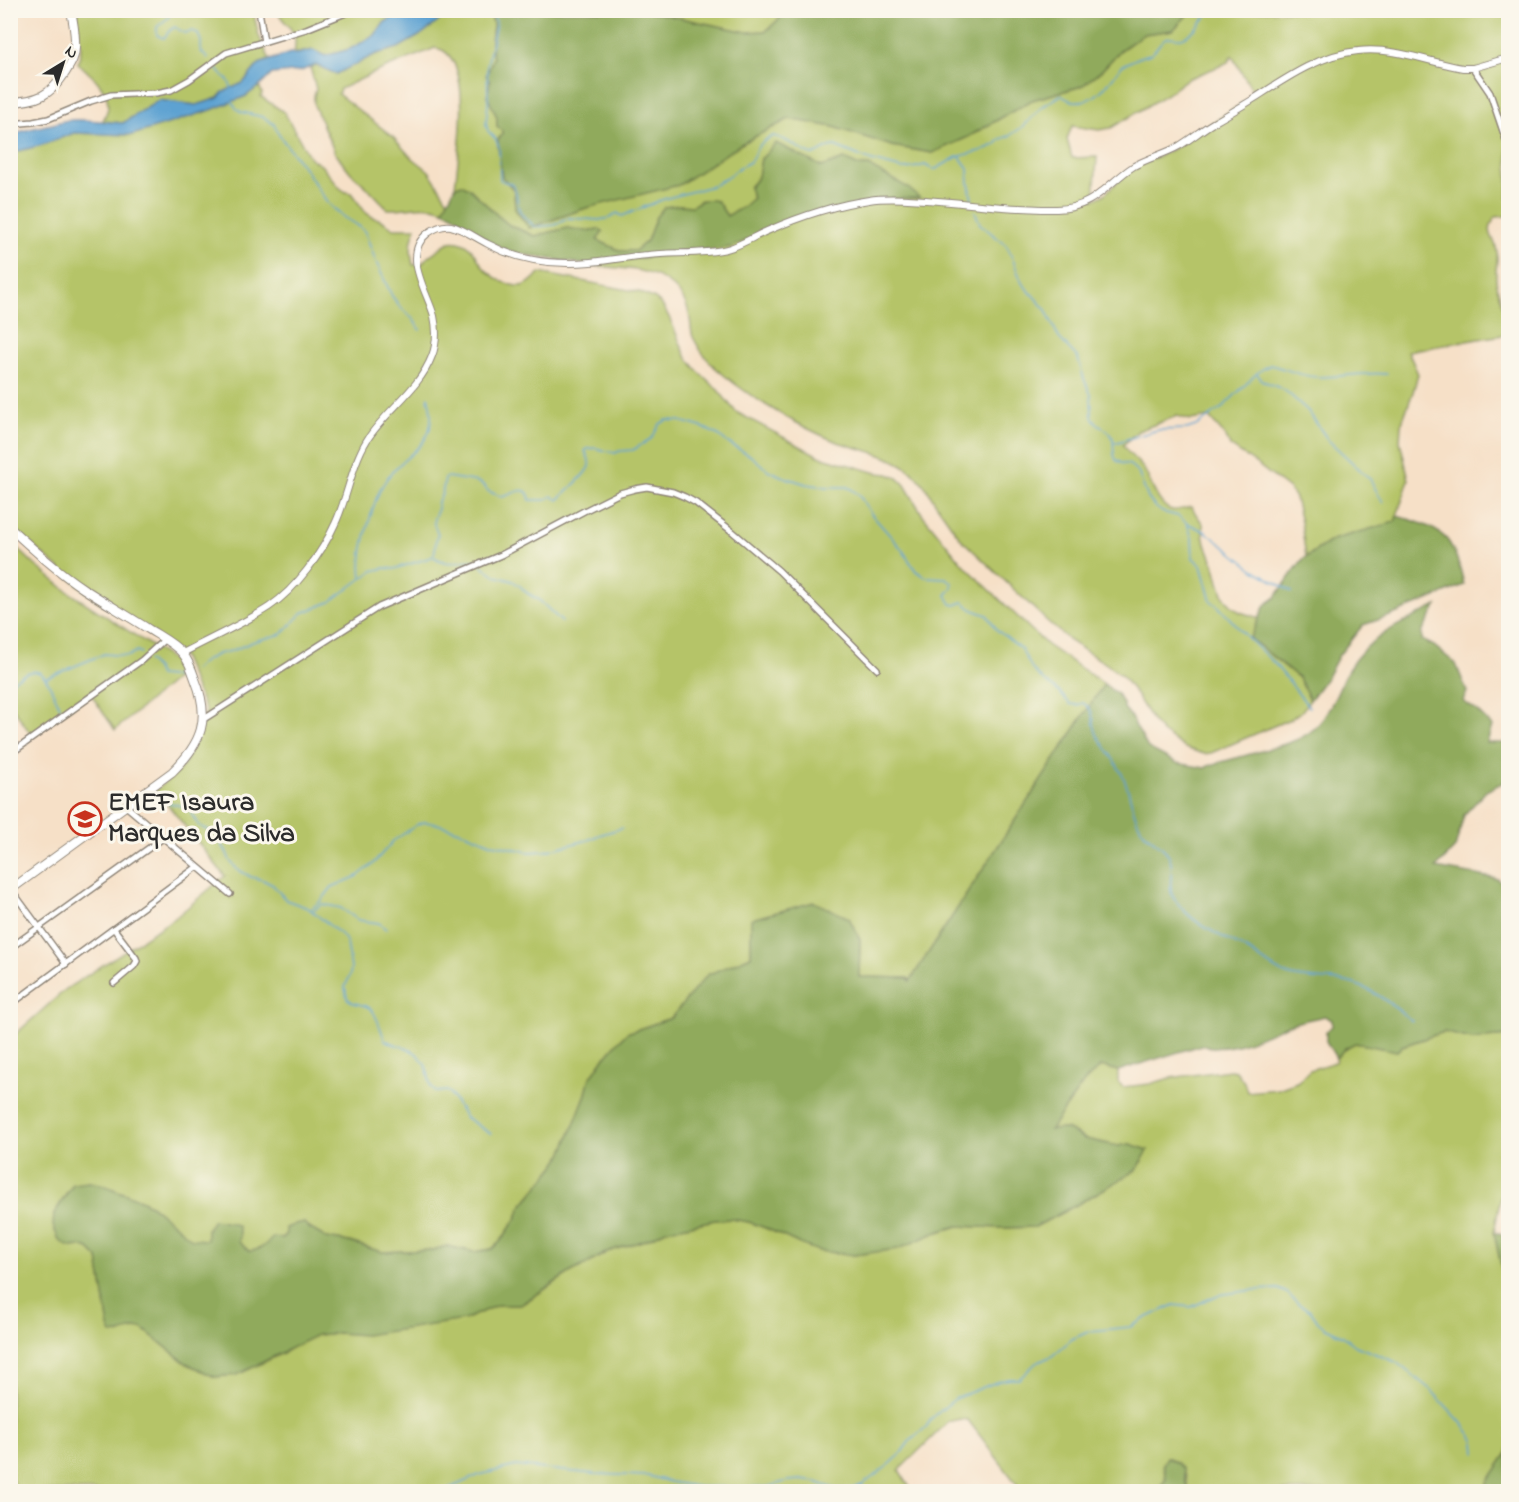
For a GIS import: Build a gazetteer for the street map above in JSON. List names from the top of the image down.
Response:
{
  "places": {
    "school or university": ["EMEF Isaura Marques da Silva"]
  },
  "north": "top right"
}
